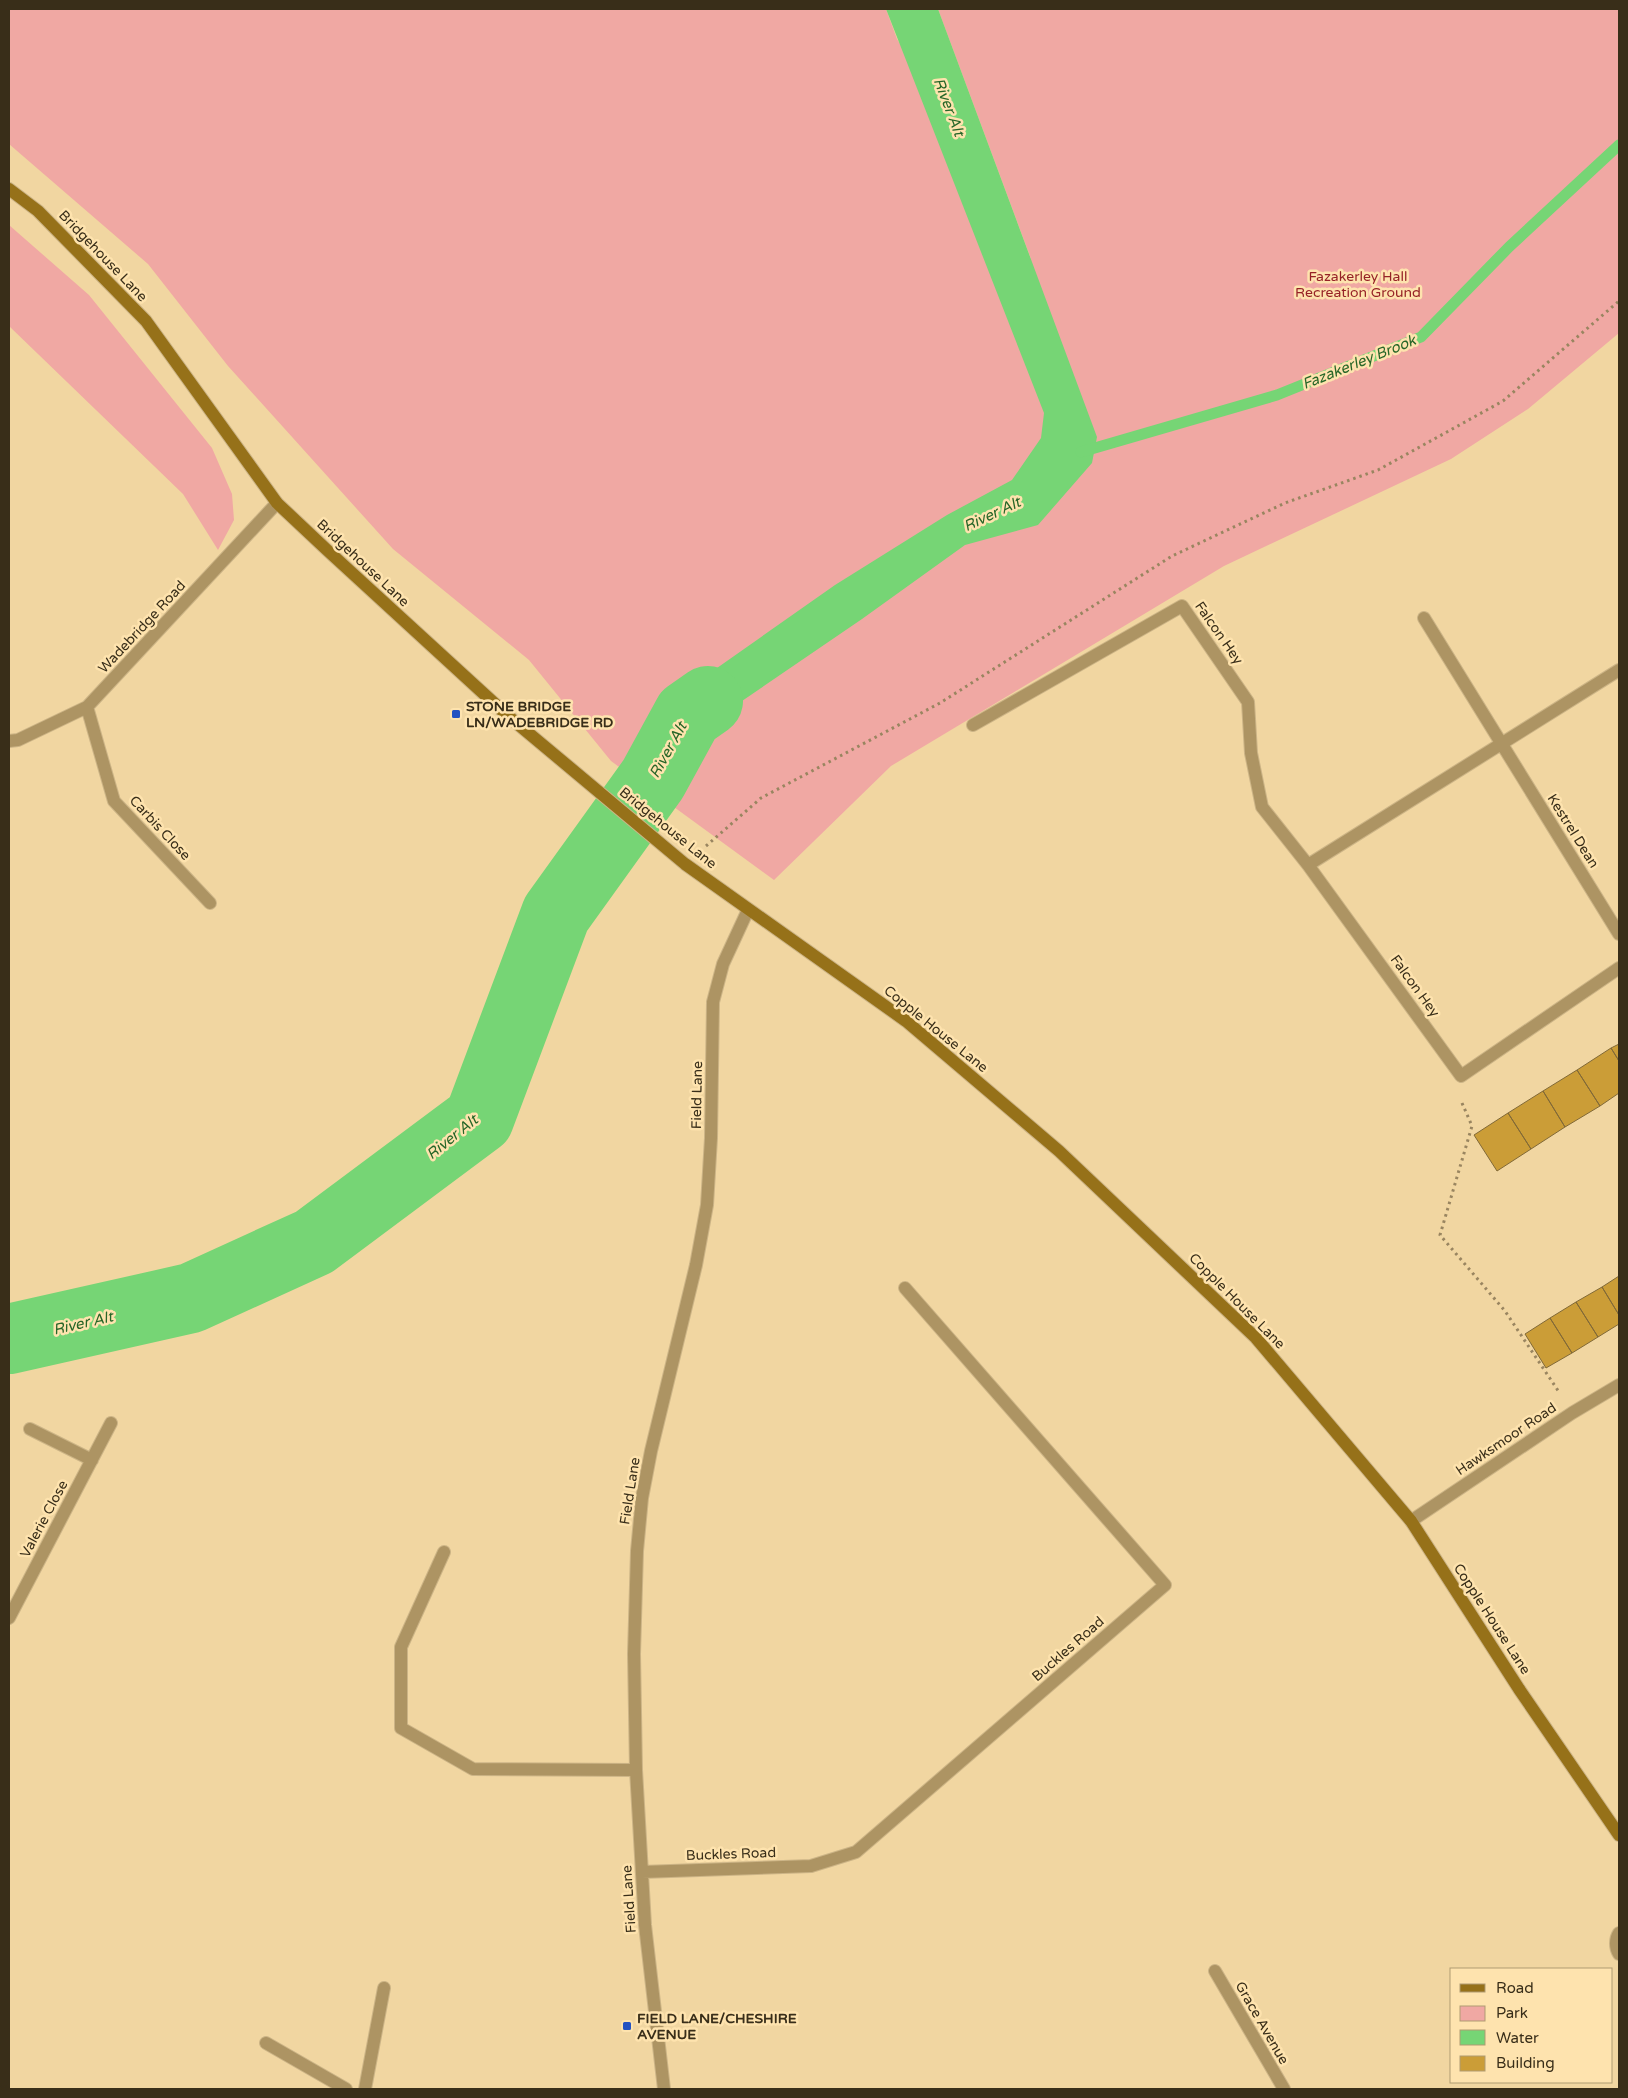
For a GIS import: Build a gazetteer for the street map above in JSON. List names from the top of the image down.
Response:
{
  "streets": {
    "street": [
      "Bridgehouse Lane",
      "Wadebridge Road",
      "Falcon Hey",
      "Carbis Close",
      "Kestrel Dean",
      "Copple House Lane",
      "Field Lane",
      "Hawksmoor Road",
      "Valerie Close",
      "Buckles Road",
      "Grace Avenue"
    ]
  },
  "crossings": [
    ["Bridgehouse Lane", "Wadebridge Road"],
    ["Bridgehouse Lane", "Copple House Lane"],
    ["Bridgehouse Lane", "Field Lane"],
    ["Wadebridge Road", "Carbis Close"],
    ["Copple House Lane", "Field Lane"],
    ["Copple House Lane", "Hawksmoor Road"],
    ["Field Lane", "Buckles Road"]
  ],
  "water": ["River Alt", "Fazakerley Brook"],
  "parks": ["Fazakerley Hall Recreation Ground"],
  "places": {
    "transit": ["STONE BRIDGE LN/WADEBRIDGE RD", "FIELD LANE/CHESHIRE AVENUE"]
  },
  "legend": [
    "Road",
    "Park",
    "Water",
    "Building"
  ]
}
